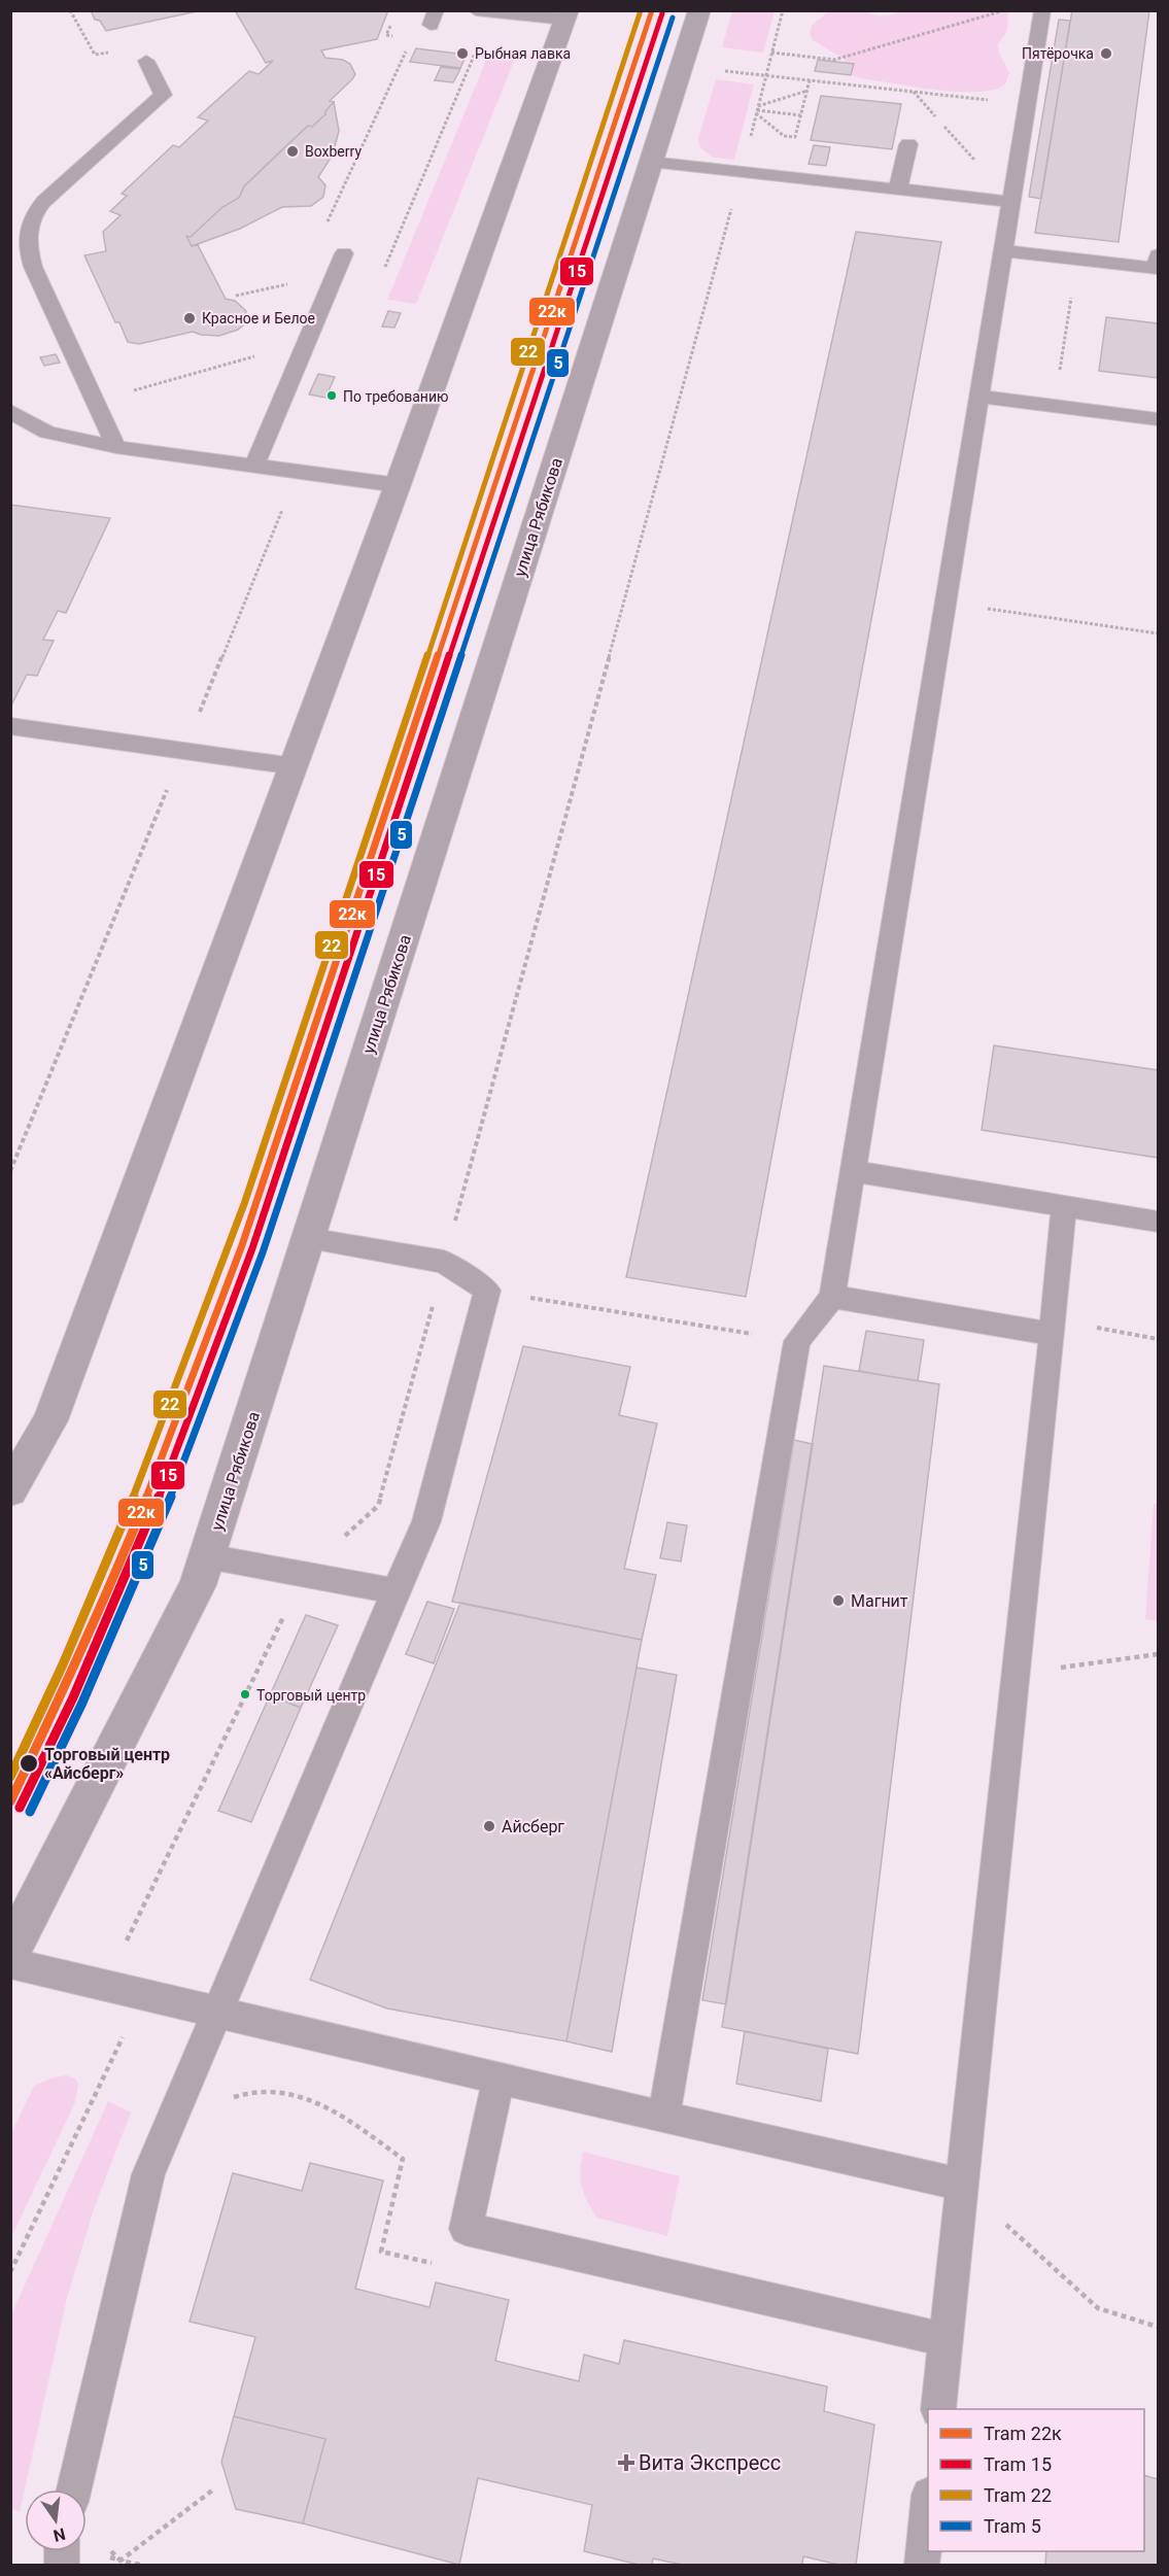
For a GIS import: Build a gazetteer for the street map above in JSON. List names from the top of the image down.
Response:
{
  "streets": {
    "main road": ["улица Рябикова"]
  },
  "places": {
    "other": [
      "Рыбная лавка",
      "Пятёрочка",
      "Boxberry",
      "Красное и Белое",
      "По требованию",
      "Магнит",
      "Торговый центр",
      "Торговый центр «Айсберг»",
      "Айсберг"
    ],
    "health": ["Вита Экспресс"]
  },
  "lines": [
    "tram line 22к",
    "tram line 22",
    "tram line 15",
    "tram line 5"
  ],
  "legend": [
    "Tram 22к",
    "Tram 15",
    "Tram 22",
    "Tram 5"
  ],
  "north": "bottom"
}
